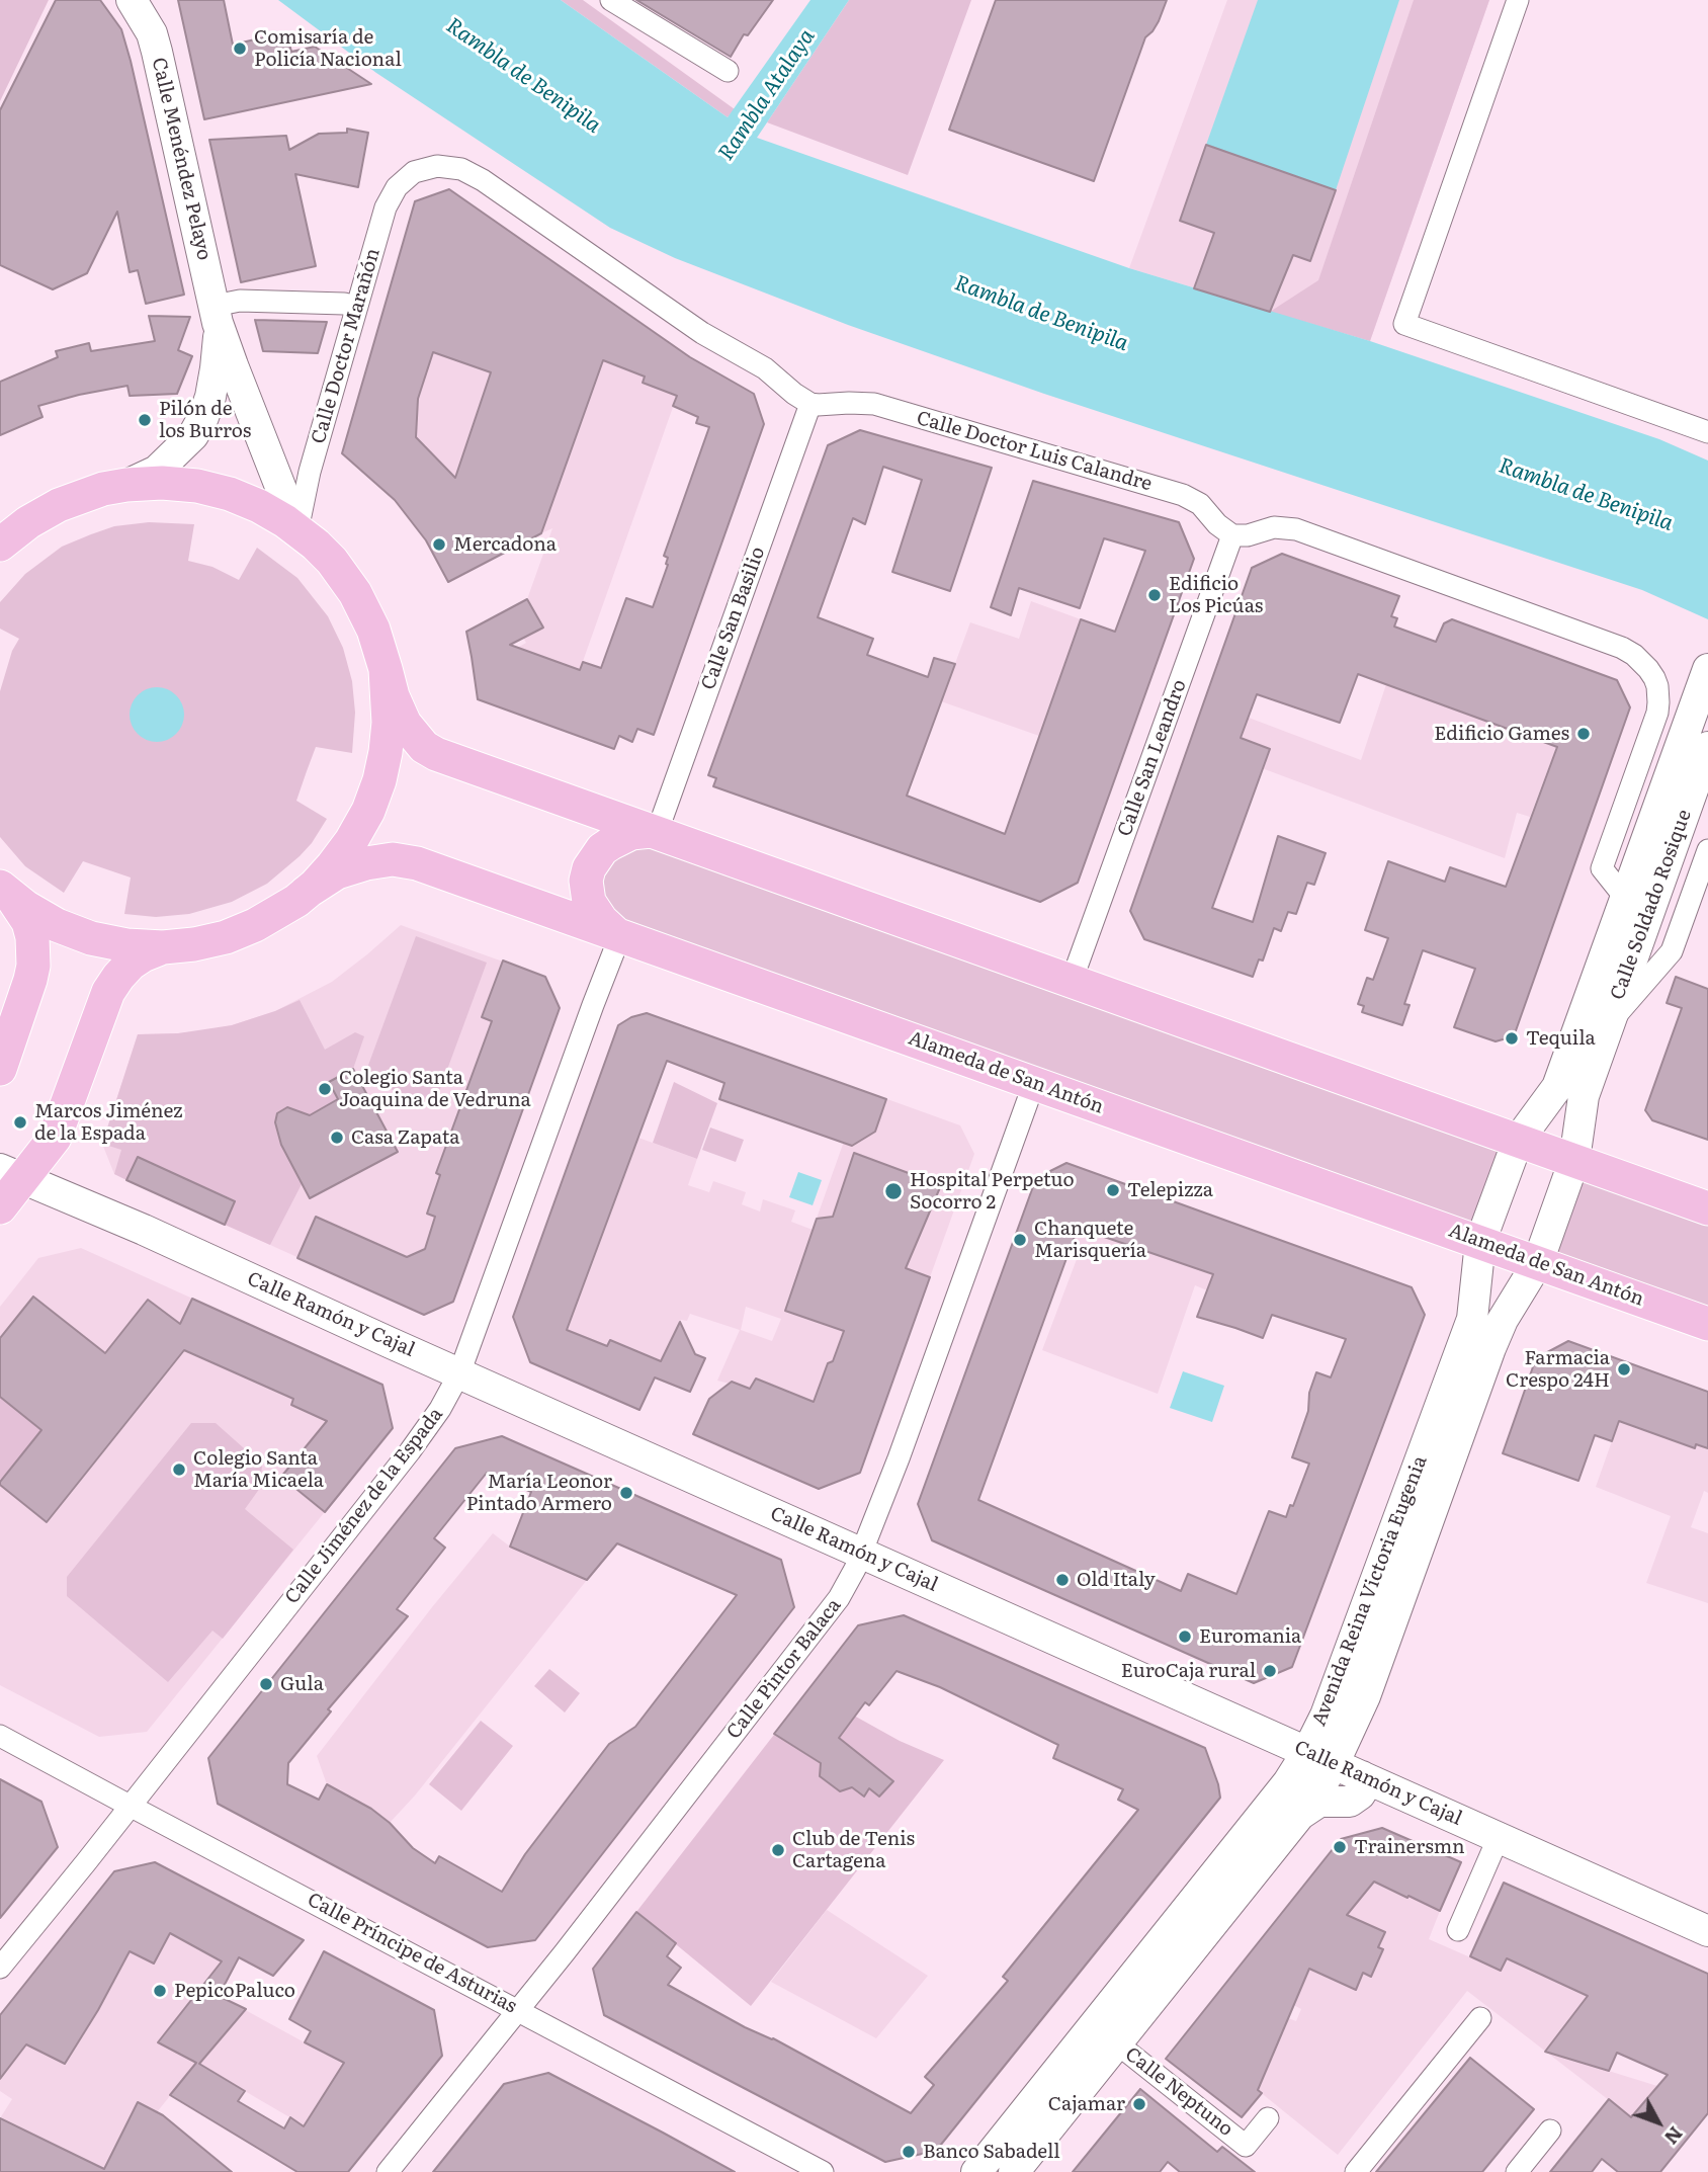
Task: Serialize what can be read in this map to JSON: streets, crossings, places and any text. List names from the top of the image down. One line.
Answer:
{"streets":{"main road":["Calle Menéndez Pelayo","Calle Soldado Rosique","Alameda de San Antón","Calle Ramón y Cajal","Avenida Reina Victoria Eugenia"],"street":["Calle Doctor Marañón","Calle Doctor Luis Calandre","Calle San Basilio","Calle San Leandro","Calle Jiménez de la Espada","Calle Pintor Balaca","Calle Príncipe de Asturias","Calle Neptuno"]},"crossings":[["Calle Doctor Marañón","Calle Doctor Luis Calandre"],["Calle Doctor Marañón","Calle San Basilio"],["Calle Doctor Luis Calandre","Calle San Basilio"],["Calle Doctor Luis Calandre","Calle San Leandro"],["Calle Doctor Luis Calandre","Calle Soldado Rosique"],["Calle San Leandro","Calle Soldado Rosique"],["Calle Soldado Rosique","Alameda de San Antón"],["Calle Soldado Rosique","Avenida Reina Victoria Eugenia"],["Alameda de San Antón","Calle Jiménez de la Espada"],["Alameda de San Antón","Avenida Reina Victoria Eugenia"],["Alameda de San Antón","Calle Pintor Balaca"],["Calle Ramón y Cajal","Calle Jiménez de la Espada"],["Calle Ramón y Cajal","Avenida Reina Victoria Eugenia"],["Calle Ramón y Cajal","Calle Pintor Balaca"],["Calle Jiménez de la Espada","Calle Príncipe de Asturias"],["Avenida Reina Victoria Eugenia","Calle Neptuno"],["Calle Pintor Balaca","Calle Príncipe de Asturias"]],"water":["Rambla de Benipila","Rambla Atalaya"],"places":["Comisaría de Policía Nacional","Pilón de los Burros","Mercadona","Edificio Los Picúas","Edificio Games","Tequila","Colegio Santa Joaquina de Vedruna","Marcos Jiménez de la Espada","Casa Zapata","Telepizza","Hospital Perpetuo Socorro 2","Chanquete Marisquería","Farmacia Crespo 24H","Colegio Santa María Micaela","María Leonor Pintado Armero","Old Italy","Euromania","EuroCaja rural","Gula","Trainersmn","Club de Tenis Cartagena","PepicoPaluco","Cajamar","Banco Sabadell"],"north":"bottom right"}
